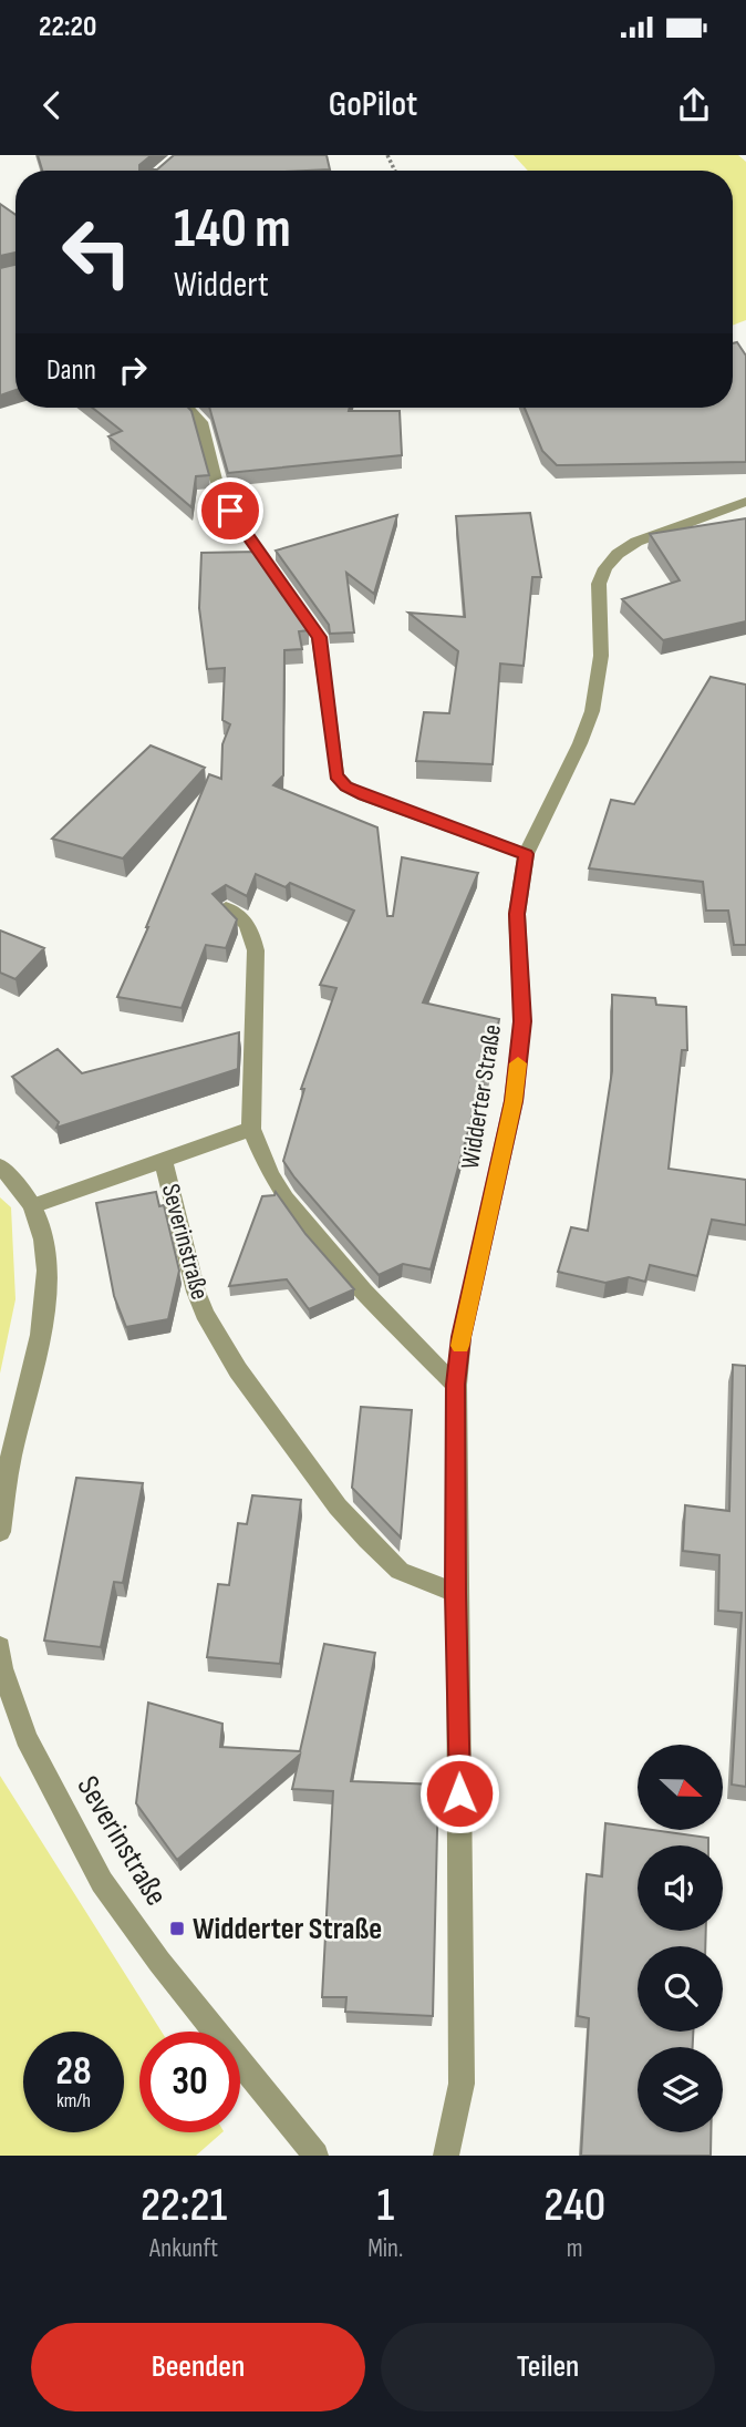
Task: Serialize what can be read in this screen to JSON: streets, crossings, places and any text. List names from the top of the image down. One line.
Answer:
{"streets":{"street":["Widderter Straße","Severinstraße"]},"crossings":[["Widderter Straße","Severinstraße"]],"places":{"transit":["Widderter Straße"]},"north":"right","page":{"status":"22:20","header":"GoPilot","turn":["140 m","Widdert"],"then":"Dann","speed":"28 km/h","limit":"30","eta":["22:21","Ankunft","1","Min.","240","m"],"buttons":["Beenden","Teilen"]}}
